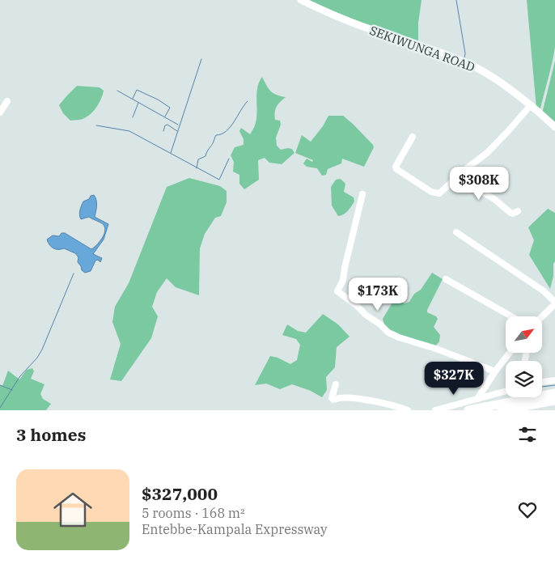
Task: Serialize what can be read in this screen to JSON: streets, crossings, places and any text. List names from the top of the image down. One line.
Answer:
{"streets":{"main road":["SEKIWUNGA ROAD"]},"north":"top right","page":{"price":["$308K","$173K","$327K"],"heading":"3 homes","list":[{"name":"$327,000","note":"5 rooms · 168 m² · Entebbe-Kampala Expressway"}]}}
